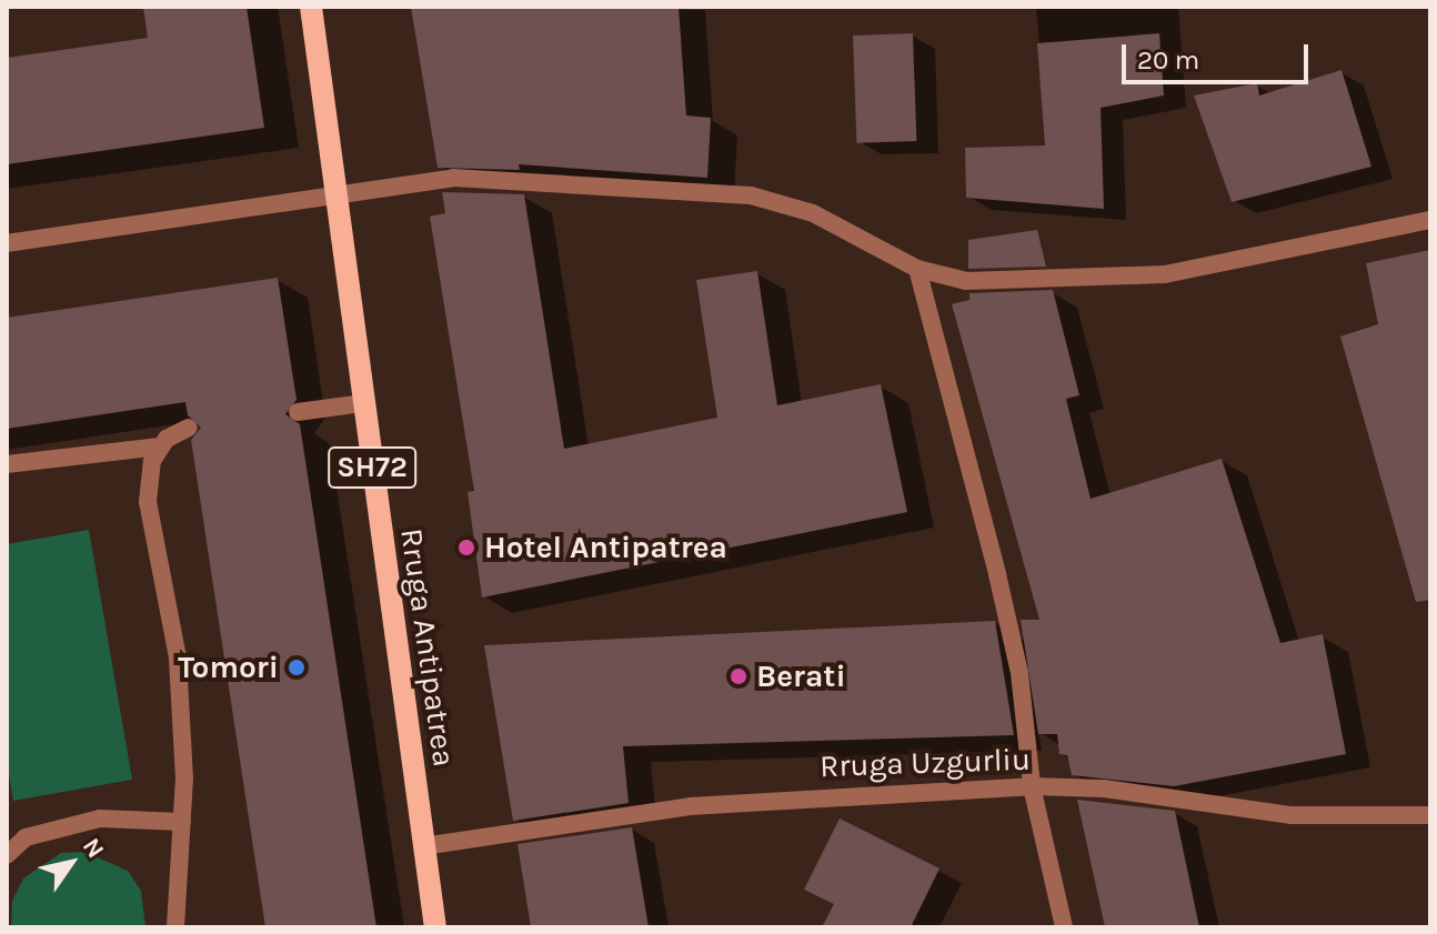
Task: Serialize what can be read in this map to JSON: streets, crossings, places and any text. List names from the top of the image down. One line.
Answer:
{"streets":{"main road":["SH72","Rruga Antipatrea"],"street":["Rruga Uzgurliu"]},"crossings":[["Rruga Antipatrea","Rruga Uzgurliu"]],"places":["Hotel Antipatrea","Tomori","Berati"],"scale_bar":"20 m","north":"top right"}
